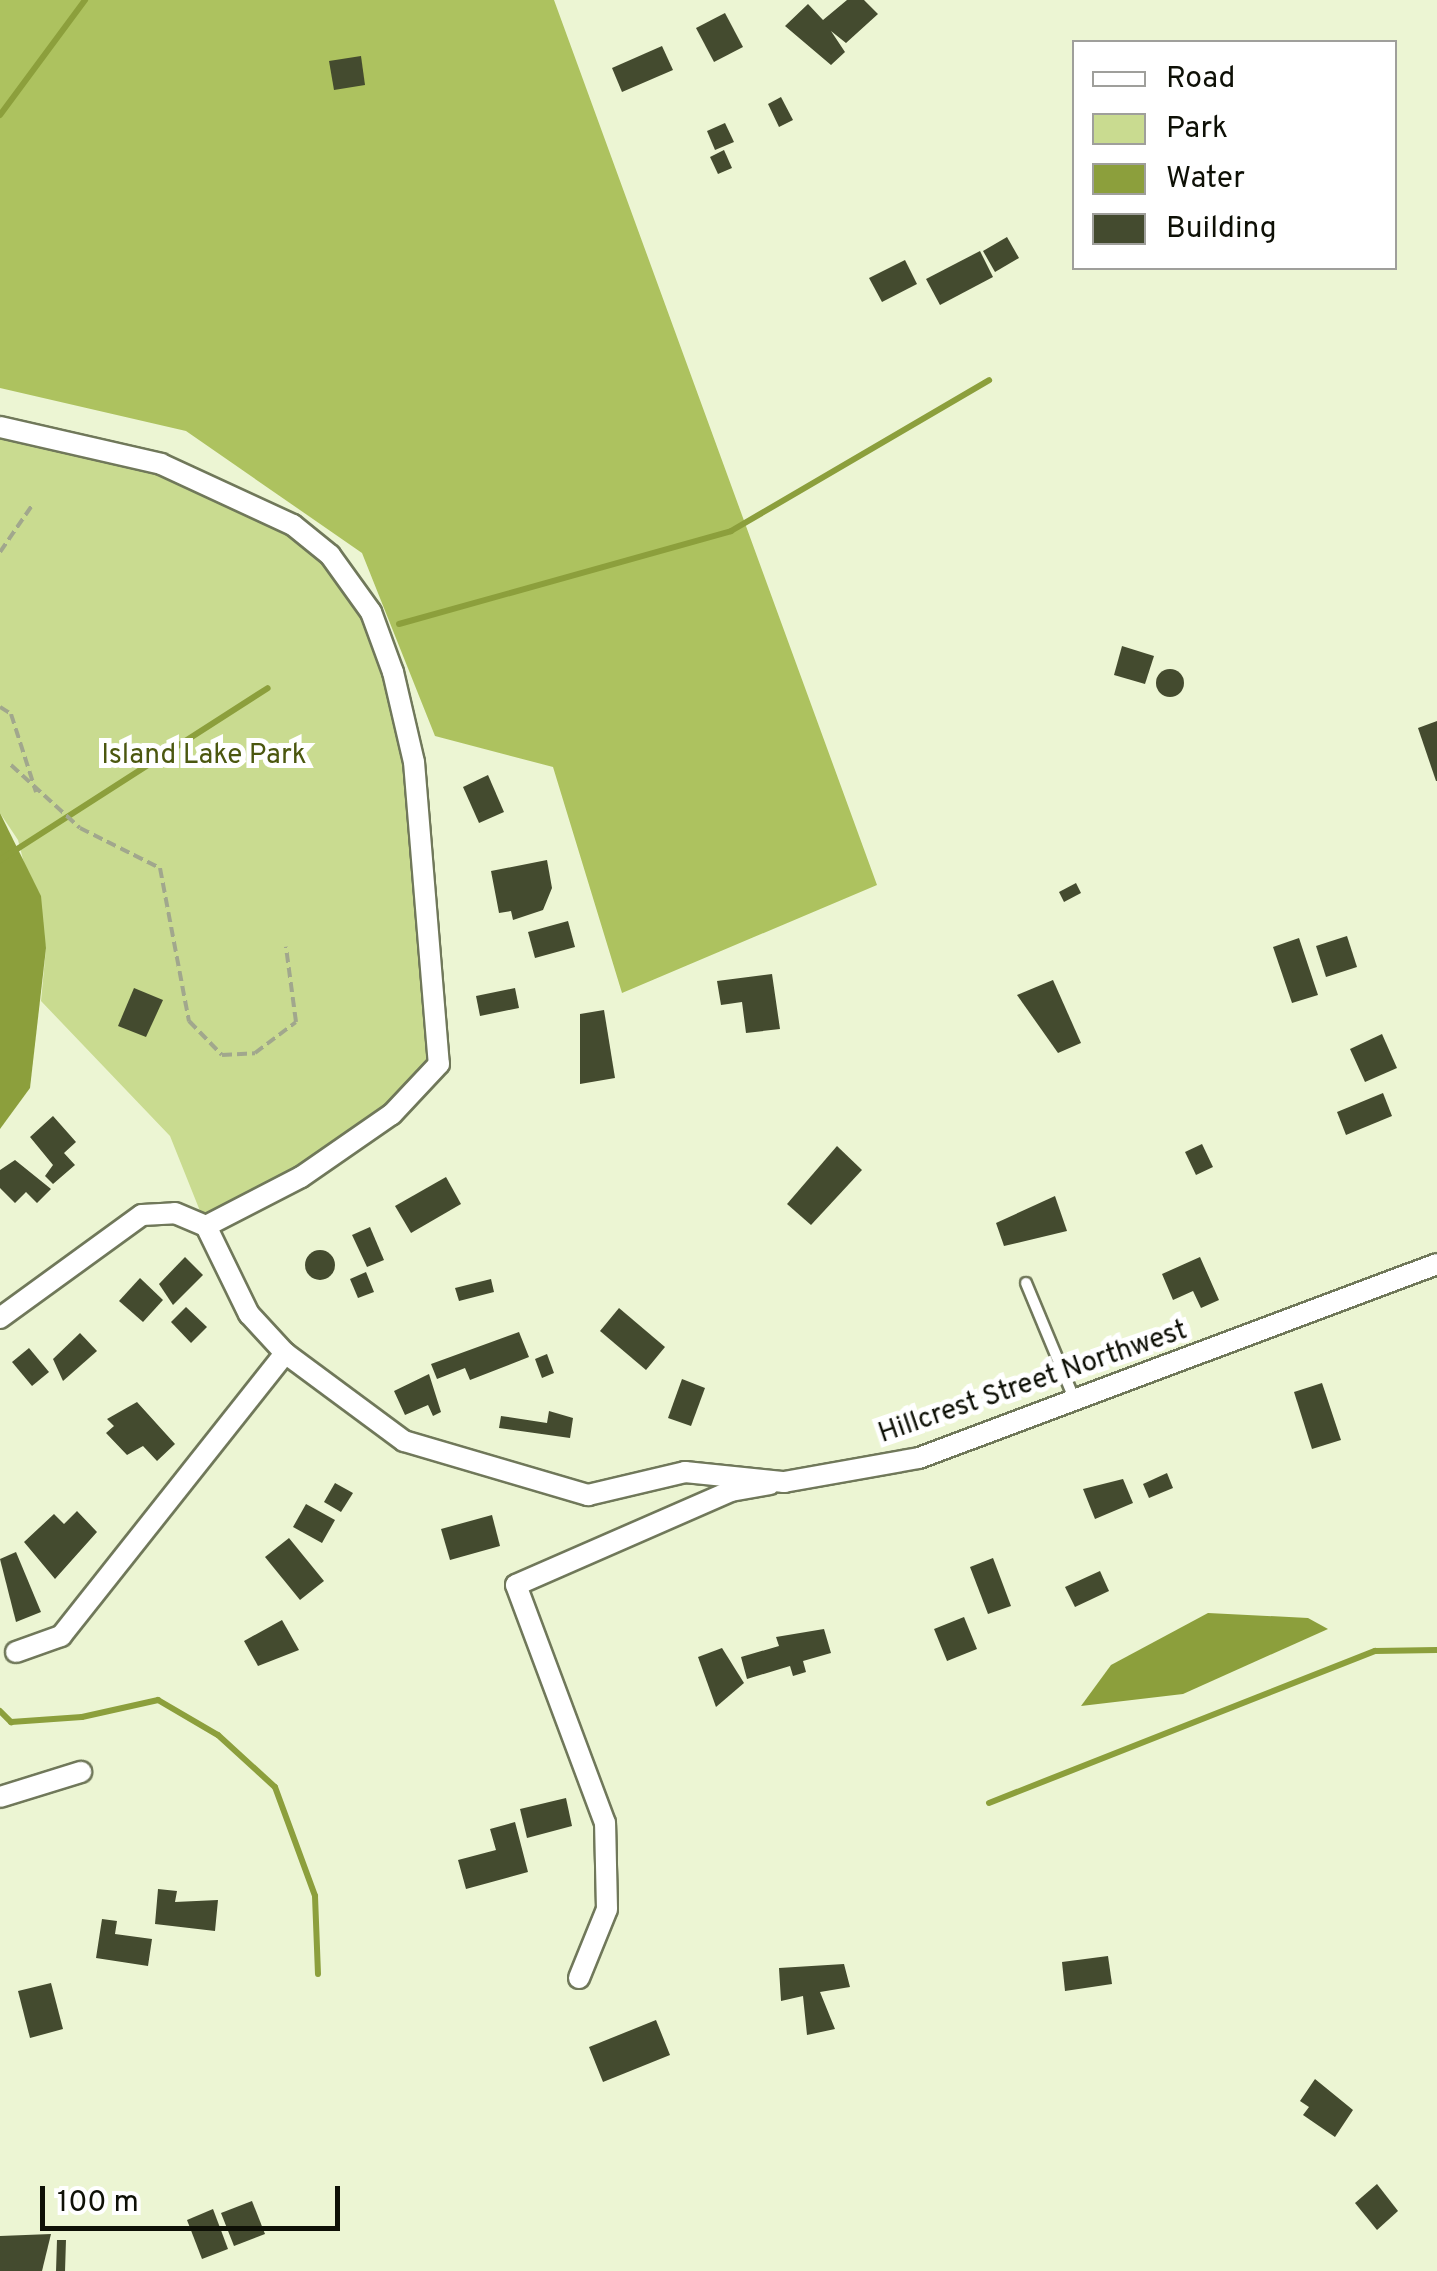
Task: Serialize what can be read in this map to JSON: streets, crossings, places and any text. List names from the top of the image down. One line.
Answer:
{"streets":{"street":["Hillcrest Street Northwest"]},"parks":["Island Lake Park"],"legend":["Road","Park","Water","Building"],"scale_bar":"100 m"}
